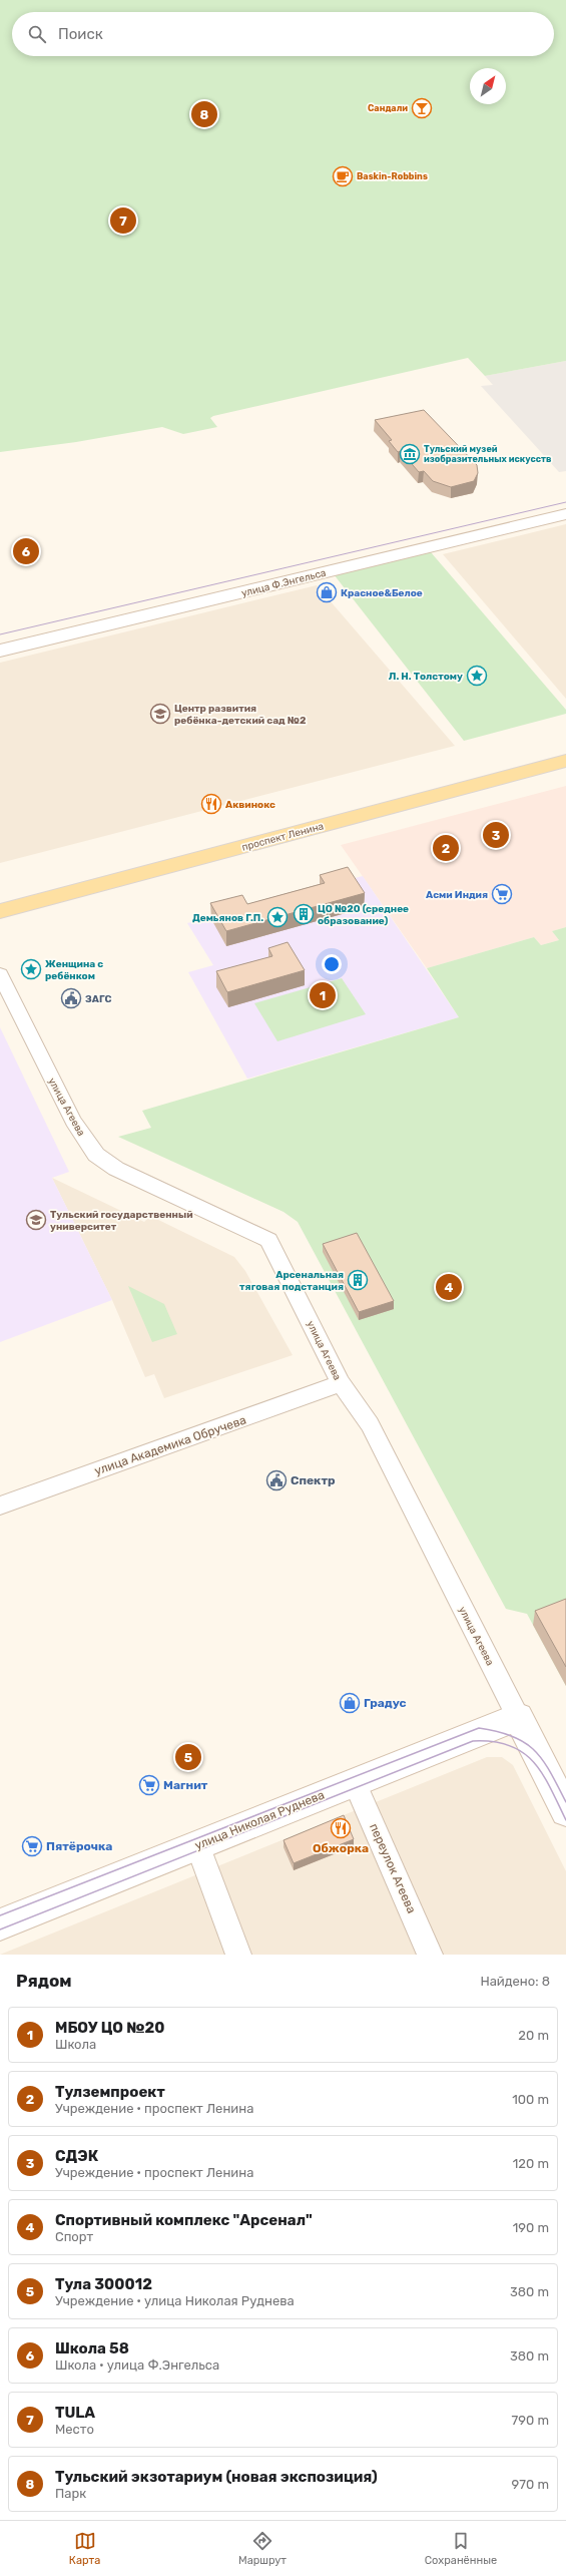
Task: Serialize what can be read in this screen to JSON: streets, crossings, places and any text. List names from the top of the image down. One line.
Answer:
{"streets":{"main road":["проспект Ленина"],"street":["улица Ф.Энгельса","улица Агеева","улица Академика Обручева","улица Николая Руднева","переулок Агеева"]},"crossings":[["улица Агеева","улица Академика Обручева"],["улица Агеева","улица Николая Руднева"],["улица Николая Руднева","переулок Агеева"]],"places":{"bar":["Сандали"],"cafe":["Baskin-Robbins"],"museum":["Тульский музей изобразительных искусств"],"shop":["Красное&Белое","Градус"],"place":["Л. Н. Толстому","Демьянов Г.П.","Женщина с ребëнком"],"school or university":["Центр развития ребёнка-детский сад №2","Тульский государственный университет"],"restaurant":["Аквинокс","Обжорка"],"supermarket":["Асми Индия","Магнит","Пятёрочка"],"building":["ЦО №20 (среднее образование)","Арсенальная тяговая подстанция"],"public building":["ЗАГС","Спектр"]},"north":"top right","page":{"search":"Поиск","pins":["8","7","6","3","2","1","4","5"],"heading":["Рядом","Найдено: 8"],"list":[{"mark":"1","name":"МБОУ ЦО №20","note":"Школа","value":"20 m"},{"mark":"2","name":"Тулземпроект","note":"Учреждение · проспект Ленина","value":"100 m"},{"mark":"3","name":"СДЭК","note":"Учреждение · проспект Ленина","value":"120 m"},{"mark":"4","name":"Спортивный комплекс \"Арсенал\"","note":"Спорт","value":"190 m"},{"mark":"5","name":"Тула 300012","note":"Учреждение · улица Николая Руднева","value":"380 m"},{"mark":"6","name":"Школа 58","note":"Школа · улица Ф.Энгельса","value":"380 m"},{"mark":"7","name":"TULA","note":"Место","value":"790 m"},{"mark":"8","name":"Тульский экзотариум (новая экспозиция)","note":"Парк","value":"970 m"}],"nav":["Карта","Маршрут","Сохранённые"]}}
